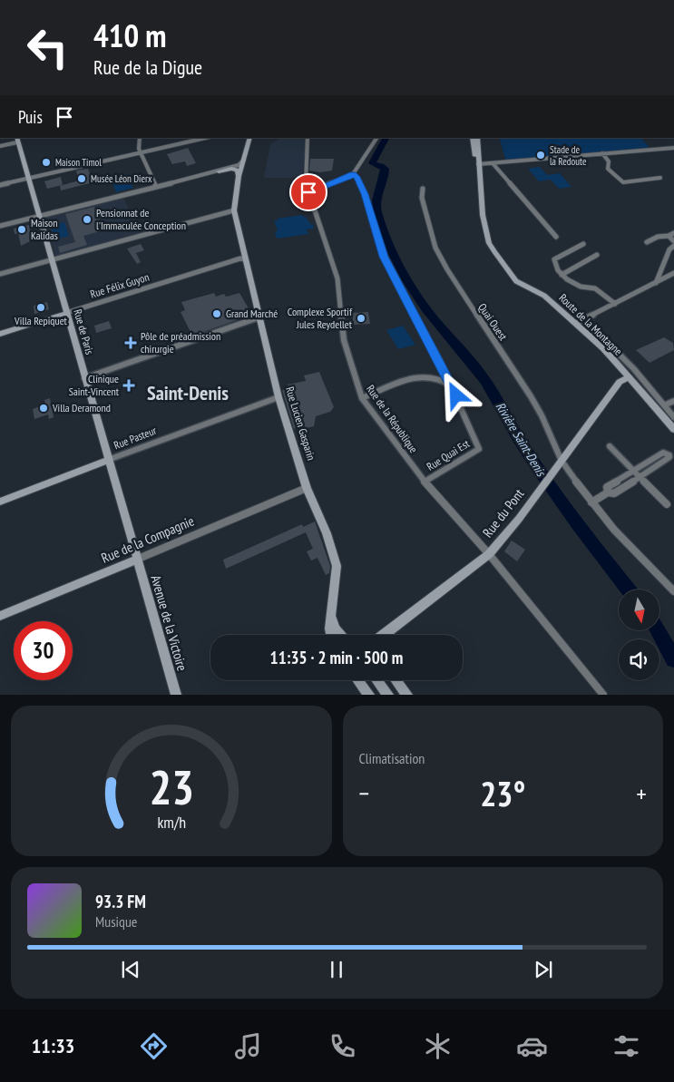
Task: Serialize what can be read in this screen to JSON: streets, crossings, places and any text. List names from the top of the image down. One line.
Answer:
{"streets":{"street":["Rue Félix Guyon","Quai Ouest","Route de la Montagne","Rue de Paris","Rue de la République","Rue Lucien Gasparin","Rue Pasteur","Rue Quai Est","Rue du Pont","Rue de la Compagnie","Avenue de la Victoire"]},"crossings":[["Rue Félix Guyon","Rue de Paris"],["Rue Félix Guyon","Rue Lucien Gasparin"],["Quai Ouest","Rue du Pont"],["Route de la Montagne","Rue du Pont"],["Rue de Paris","Rue Pasteur"],["Rue de Paris","Rue de la Compagnie"],["Rue de Paris","Avenue de la Victoire"],["Rue de la République","Rue Quai Est"],["Rue de la République","Rue du Pont"],["Rue Lucien Gasparin","Rue Pasteur"],["Rue Lucien Gasparin","Rue de la Compagnie"],["Rue de la Compagnie","Avenue de la Victoire"]],"districts":["Saint-Denis"],"water":["Rivière Saint-Denis"],"places":{"other":["Stade de la Redoute","Maison Timol","Musée Léon Dierx","Pensionnat de l'Immaculée Conception","Maison Kalidas","Villa Repiquet","Grand Marché","Complexe Sportif Jules Reydellet","Villa Deramond"],"health":["Pôle de préadmission chirurgie","Clinique Saint-Vincent"]},"north":"bottom","page":{"turn":["410 m","Rue de la Digue"],"then":"Puis","limit":"30","trip":"11:35 · 2 min · 500 m","tile":"Climatisation","heat":["−","23°","+"],"song":["93.3 FM","Musique"],"tabs":"11:33","gauge":["23","km/h"]}}
